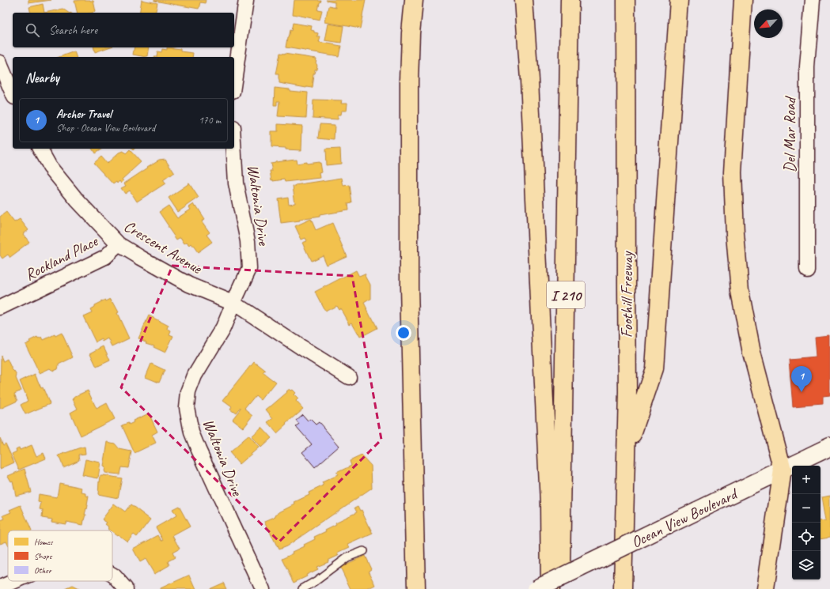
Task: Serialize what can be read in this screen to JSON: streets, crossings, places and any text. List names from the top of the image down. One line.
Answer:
{"streets":{"highway":["I 210","Foothill Freeway"],"main road":["Ocean View Boulevard"],"street":["Del Mar Road","Waltonia Drive","Crescent Avenue","Rockland Place"]},"crossings":[["Waltonia Drive","Crescent Avenue"],["Crescent Avenue","Rockland Place"]],"legend":["Homes","Shops","Other"],"north":"bottom left","page":{"search":"Search here","heading":"Nearby","list":[{"mark":"1","name":"Archer Travel","note":"Shop · Ocean View Boulevard","value":"170 m"}],"pins":"1","map_buttons":["+","−"]}}
